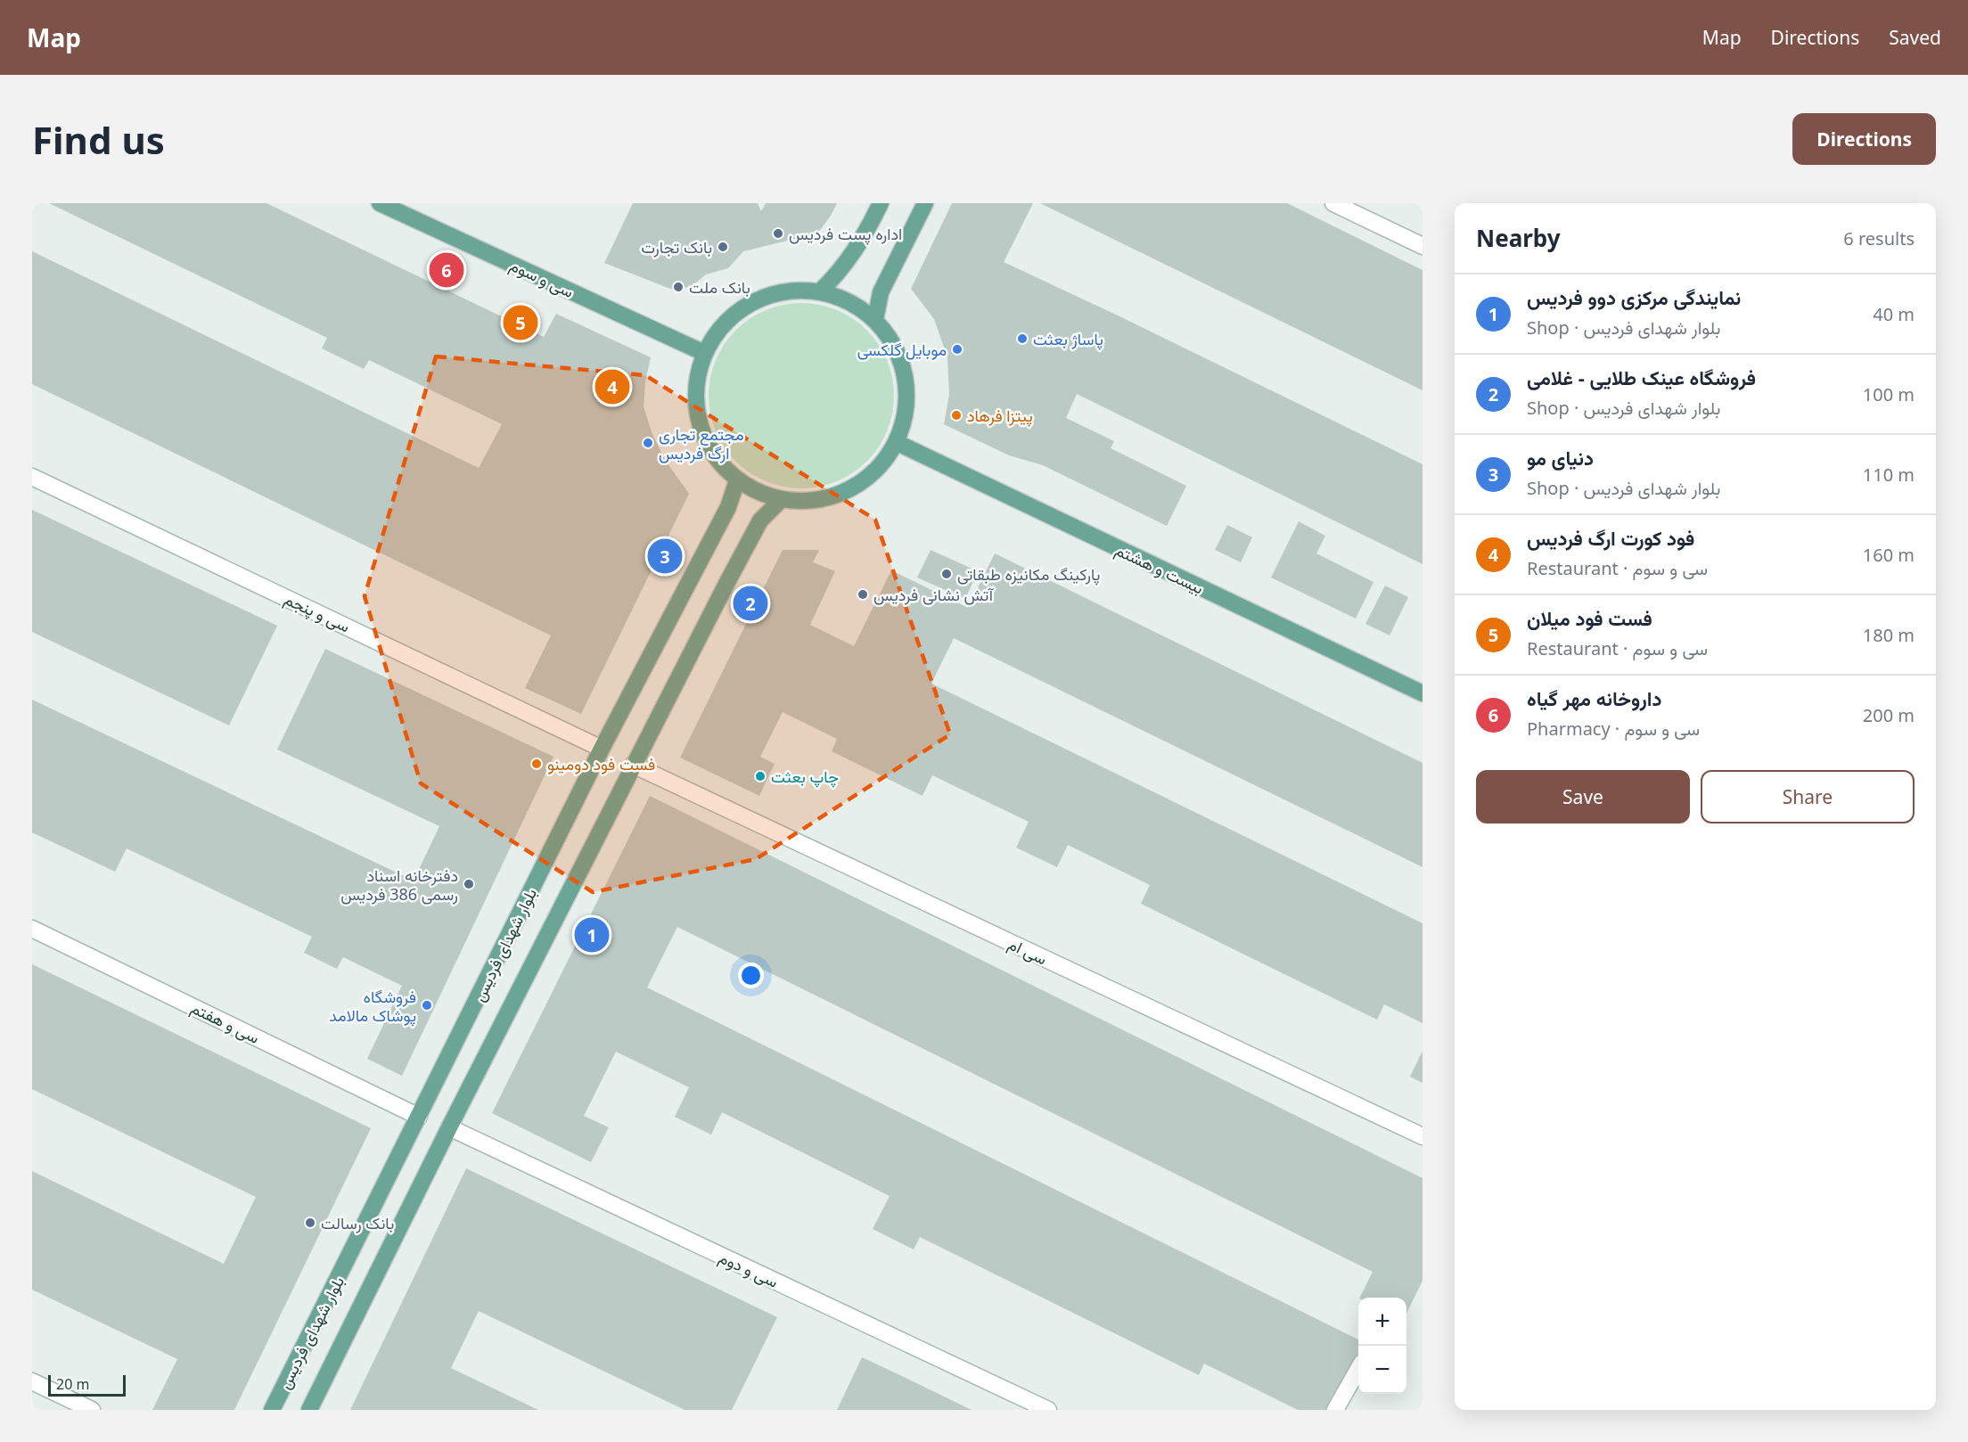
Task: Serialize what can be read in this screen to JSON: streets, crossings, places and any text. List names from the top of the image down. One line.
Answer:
{"streets":{"main road":["سی و سوم","بیست و هشتم","بلوار شهدای فردیس"],"street":["سی و پنجم","سی ام","سی و هفتم","سی و دوم"]},"crossings":[["سی و پنجم","بلوار شهدای فردیس"],["بلوار شهدای فردیس","سی ام"],["بلوار شهدای فردیس","سی و هفتم"],["بلوار شهدای فردیس","سی و دوم"]],"places":["اداره پست فردیس","بانک تجارت","بانک ملت","پاساژ بعثت","موبایل گلکسی","پیتزا فرهاد","مجتمع تجاری ارگ فردیس","پارکینگ مکانیزه طبقاتی","آتش نشانی فردیس","فست فود دومینو","چاپ بعثت","دفترخانه اسناد رسمی 386 فردیس","فروشگاه پوشاک مالامد","بانک رسالت"],"scale_bar":"20 m","page":{"header":"Map","nav":["Map","Directions","Saved"],"buttons":["Directions",["Save","Share"]],"title":"Find us","heading":["Nearby","6 results"],"pins":["6","5","4","3","2","1"],"list":[{"mark":"1","name":"نمایندگی مرکزی دوو فردیس","note":"Shop · بلوار شهدای فردیس","value":"40 m"},{"mark":"2","name":"فروشگاه عینک طلایی - غلامی","note":"Shop · بلوار شهدای فردیس","value":"100 m"},{"mark":"3","name":"دنیای مو","note":"Shop · بلوار شهدای فردیس","value":"110 m"},{"mark":"4","name":"فود کورت ارگ فردیس","note":"Restaurant · سی و سوم","value":"160 m"},{"mark":"5","name":"فست فود میلان","note":"Restaurant · سی و سوم","value":"180 m"},{"mark":"6","name":"داروخانه مهر گیاه","note":"Pharmacy · سی و سوم","value":"200 m"}],"map_buttons":["+","−"],"scale":"20 m"}}
